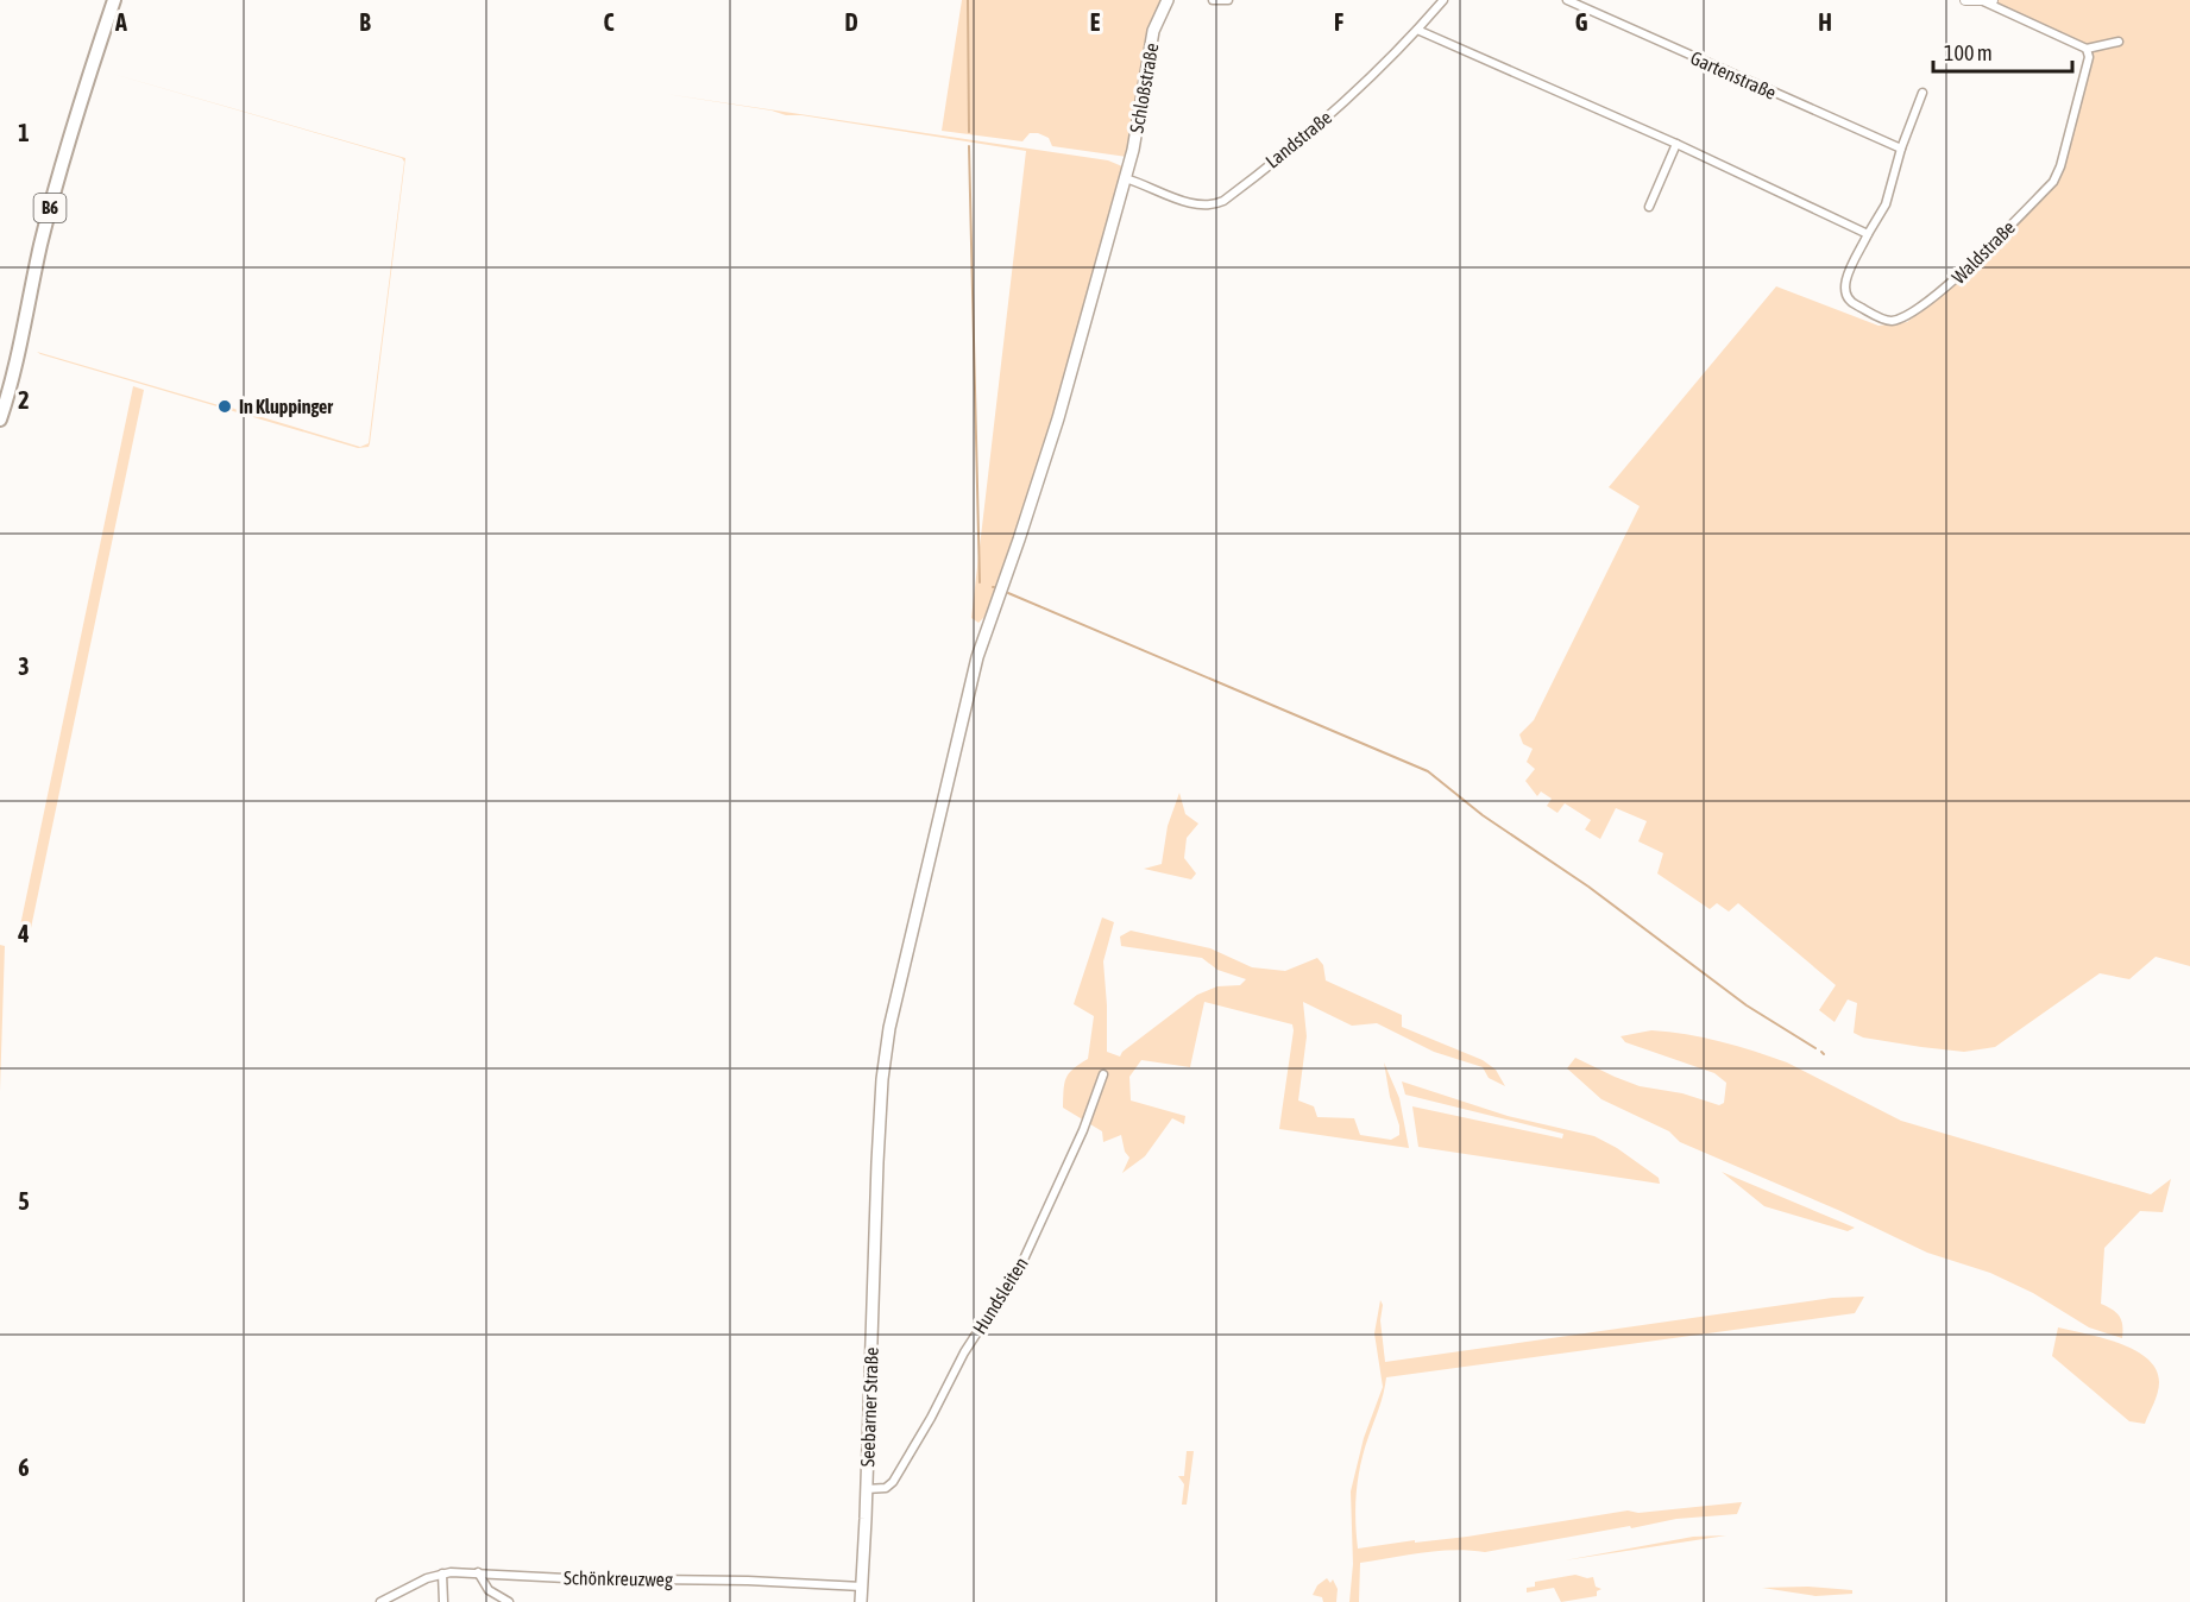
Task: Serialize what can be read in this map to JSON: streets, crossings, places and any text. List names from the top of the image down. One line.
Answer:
{"streets":{"main road":["Schloßstraße","B6","Seebarner Straße"],"street":["Gartenstraße","Landstraße","Waldstraße","Hundsleiten","Schönkreuzweg"]},"crossings":[["Gartenstraße","Waldstraße"],["Schloßstraße","Landstraße"],["Schloßstraße","Seebarner Straße"],["Hundsleiten","Seebarner Straße"],["Seebarner Straße","Schönkreuzweg"]],"places":["In Kluppinger"],"scale_bar":"100 m","grid":{"columns":["A","B","C","D","E","F","G","H"],"rows":["1","2","3","4","5","6"]}}
